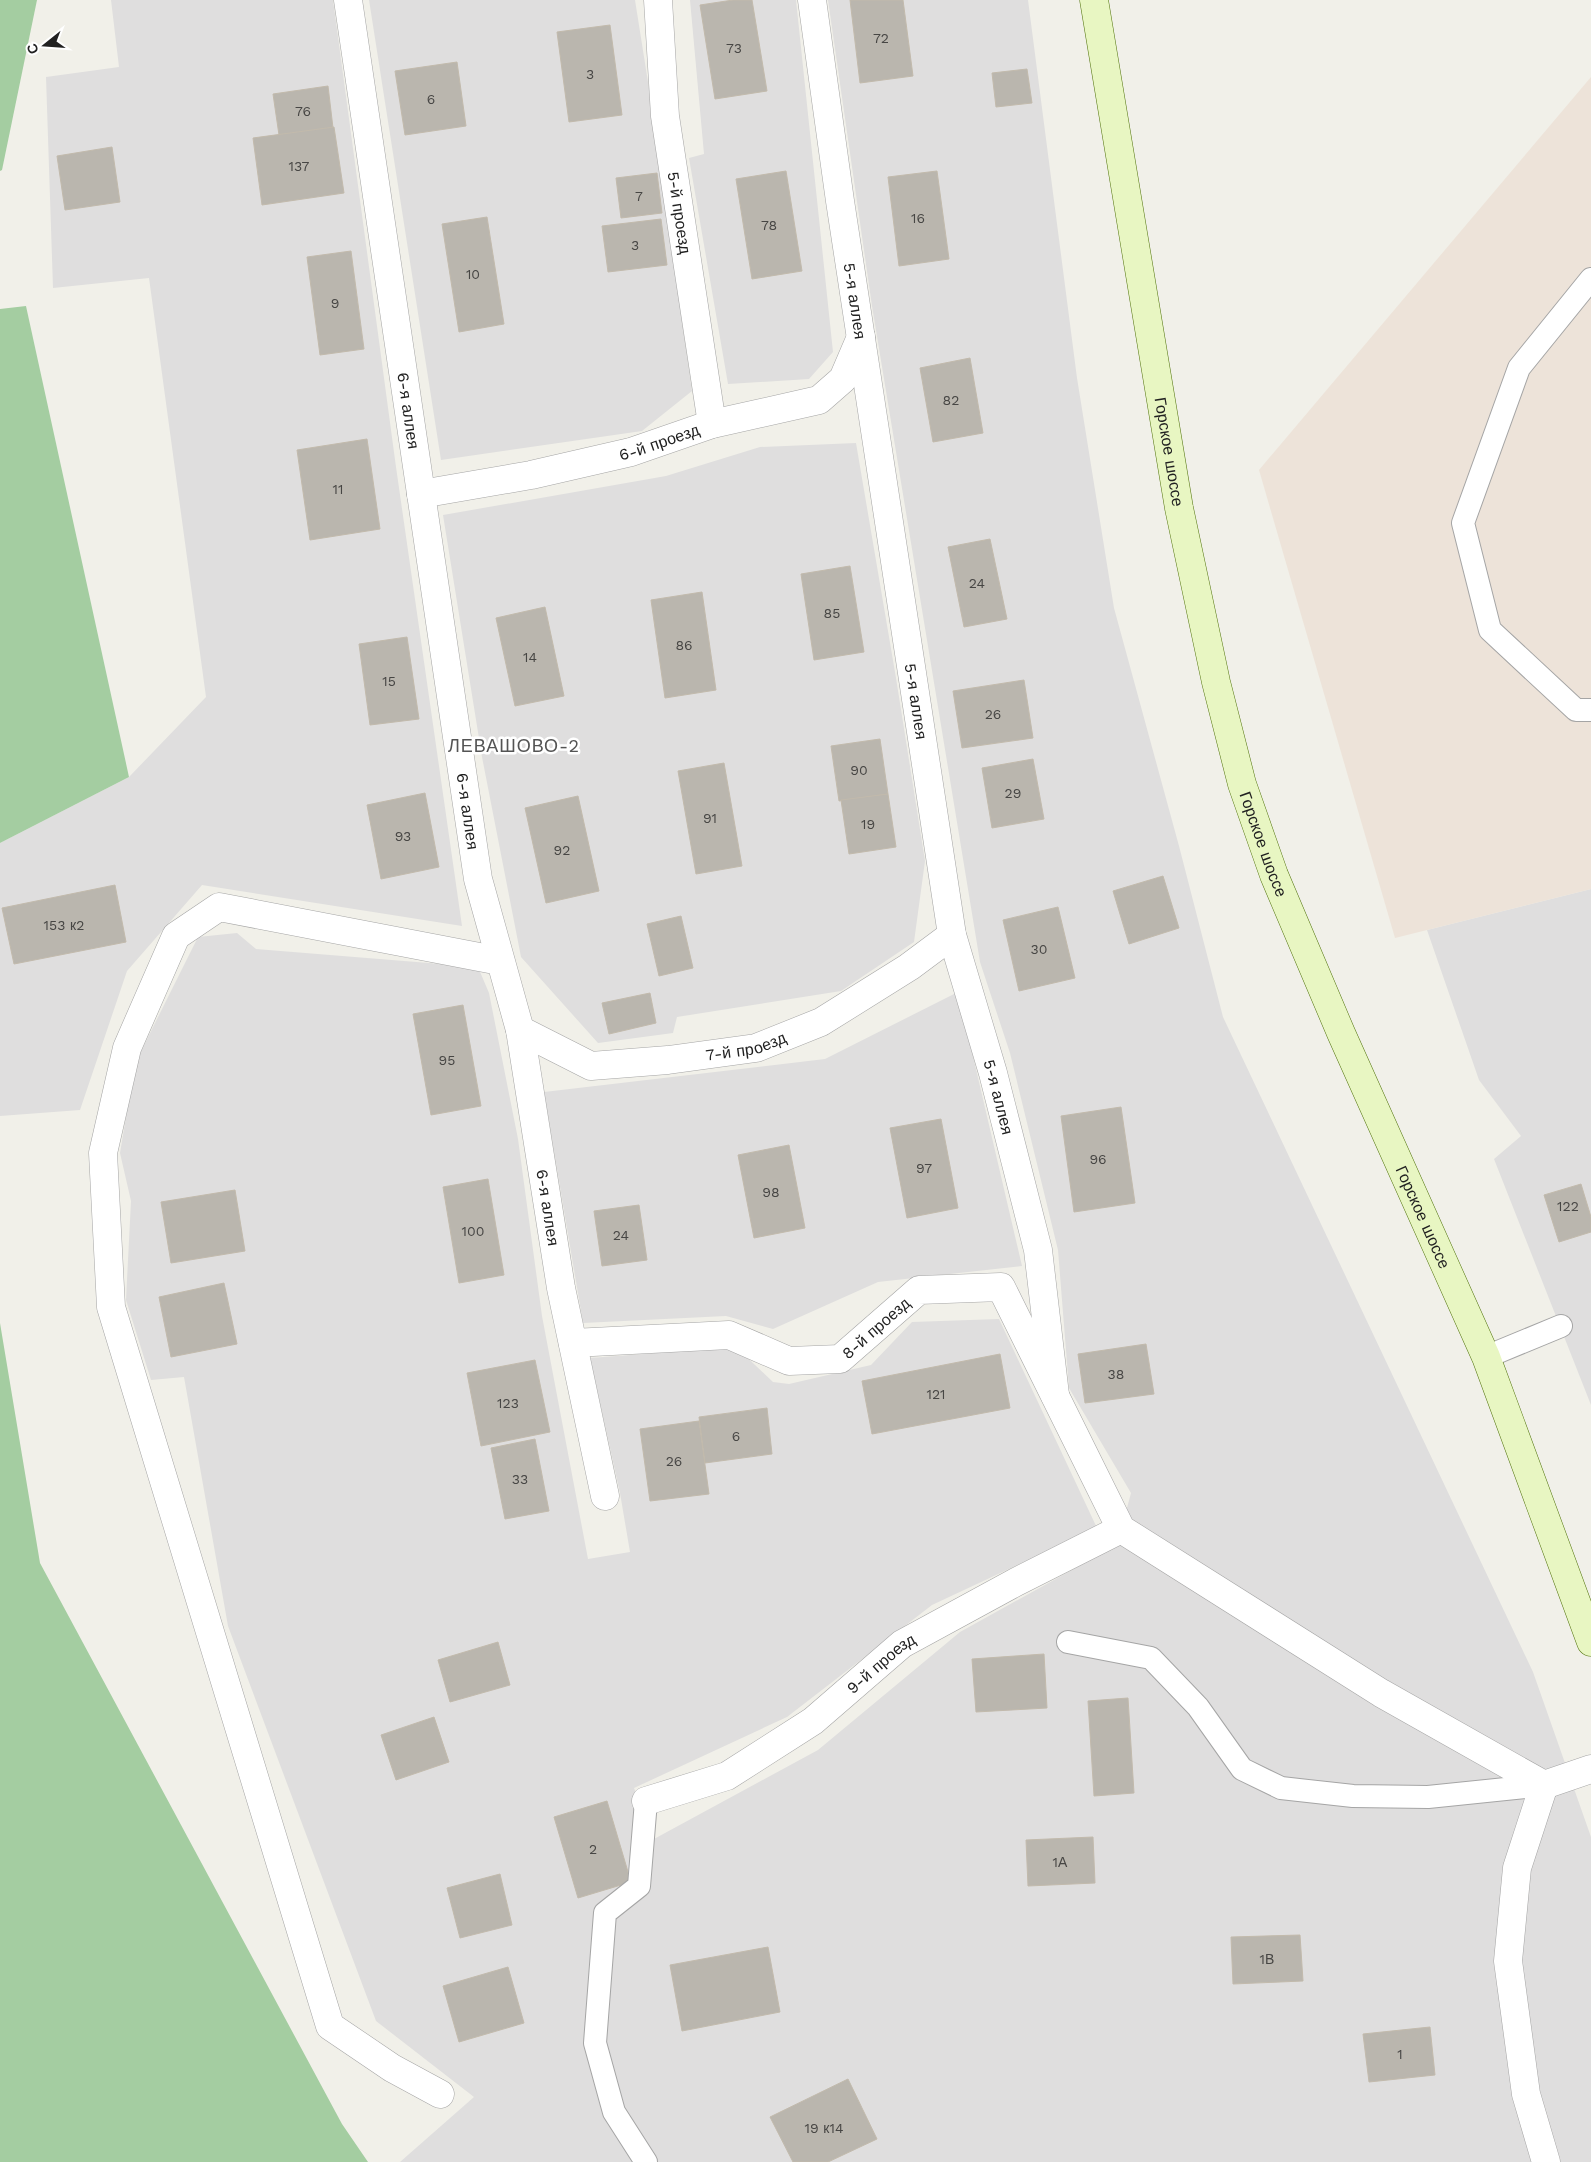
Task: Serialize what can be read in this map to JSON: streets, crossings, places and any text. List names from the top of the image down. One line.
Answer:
{"streets":{"main road":["Горское шоссе"],"street":["5-й проезд","5-я аллея","6-я аллея","6-й проезд","7-й проезд","8-й проезд","9-й проезд"]},"crossings":[["5-й проезд","6-й проезд"],["5-я аллея","6-й проезд"],["5-я аллея","7-й проезд"],["5-я аллея","8-й проезд"],["6-я аллея","6-й проезд"],["6-я аллея","7-й проезд"],["6-я аллея","8-й проезд"]],"districts":["ЛЕВАШОВО-2"],"house_numbers":["72","73","3","6","76","137","7","16","78","3","10","9","82","11","24","85","86","14","15","26","90","29","91","19","93","92","153 к2","30","95","96","97","98","122","100","24","38","121","123","6","26","33","2","1А","1В","1","19 к14"],"north":"left"}
